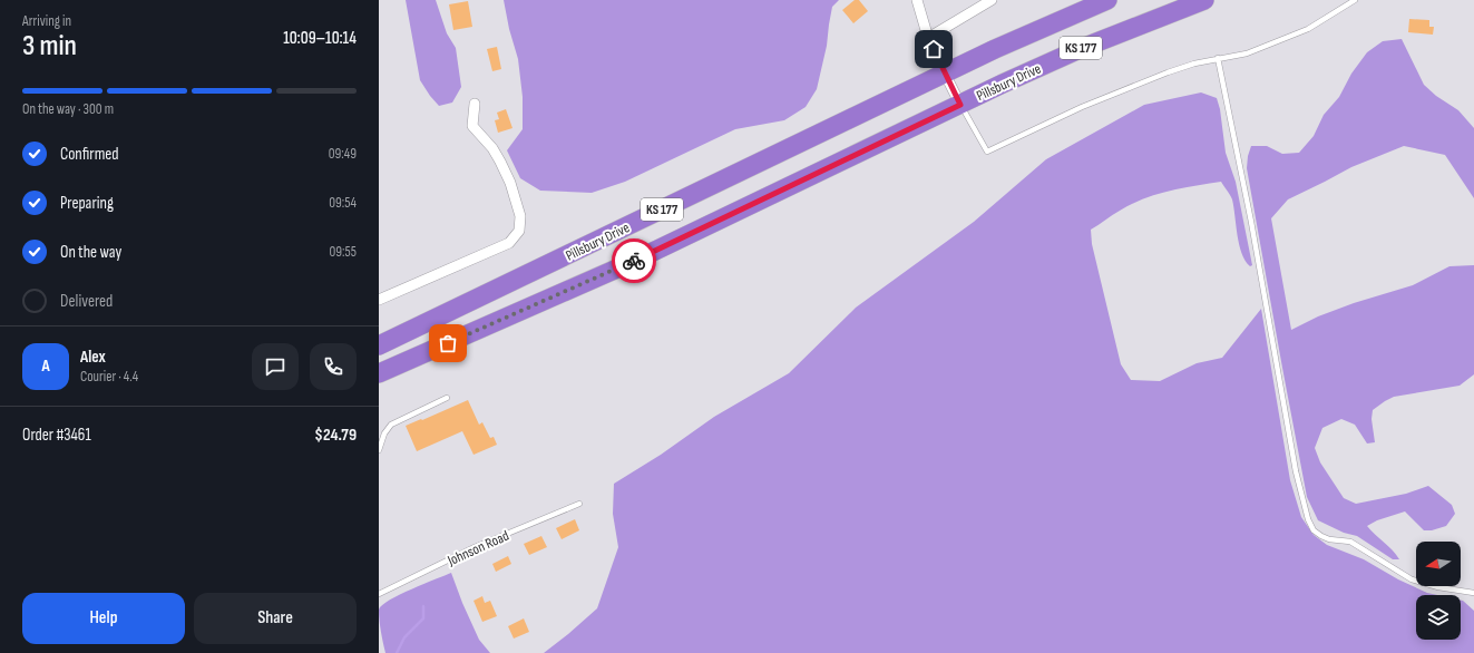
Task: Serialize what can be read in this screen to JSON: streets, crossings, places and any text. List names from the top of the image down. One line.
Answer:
{"streets":{"highway":["KS 177","Pillsbury Drive"],"lane":["Johnson Road"]},"north":"left","page":{"heading":["3 min","Arriving in","10:09–10:14"],"panel":["Alex","Courier · 4.4","Order #3461","$24.79"],"bar":"On the way · 300 m","list":[["Confirmed","09:49"],["Preparing","09:54"],["On the way","09:55"],"Delivered"],"round":"A","buttons":["Help","Share"]}}
